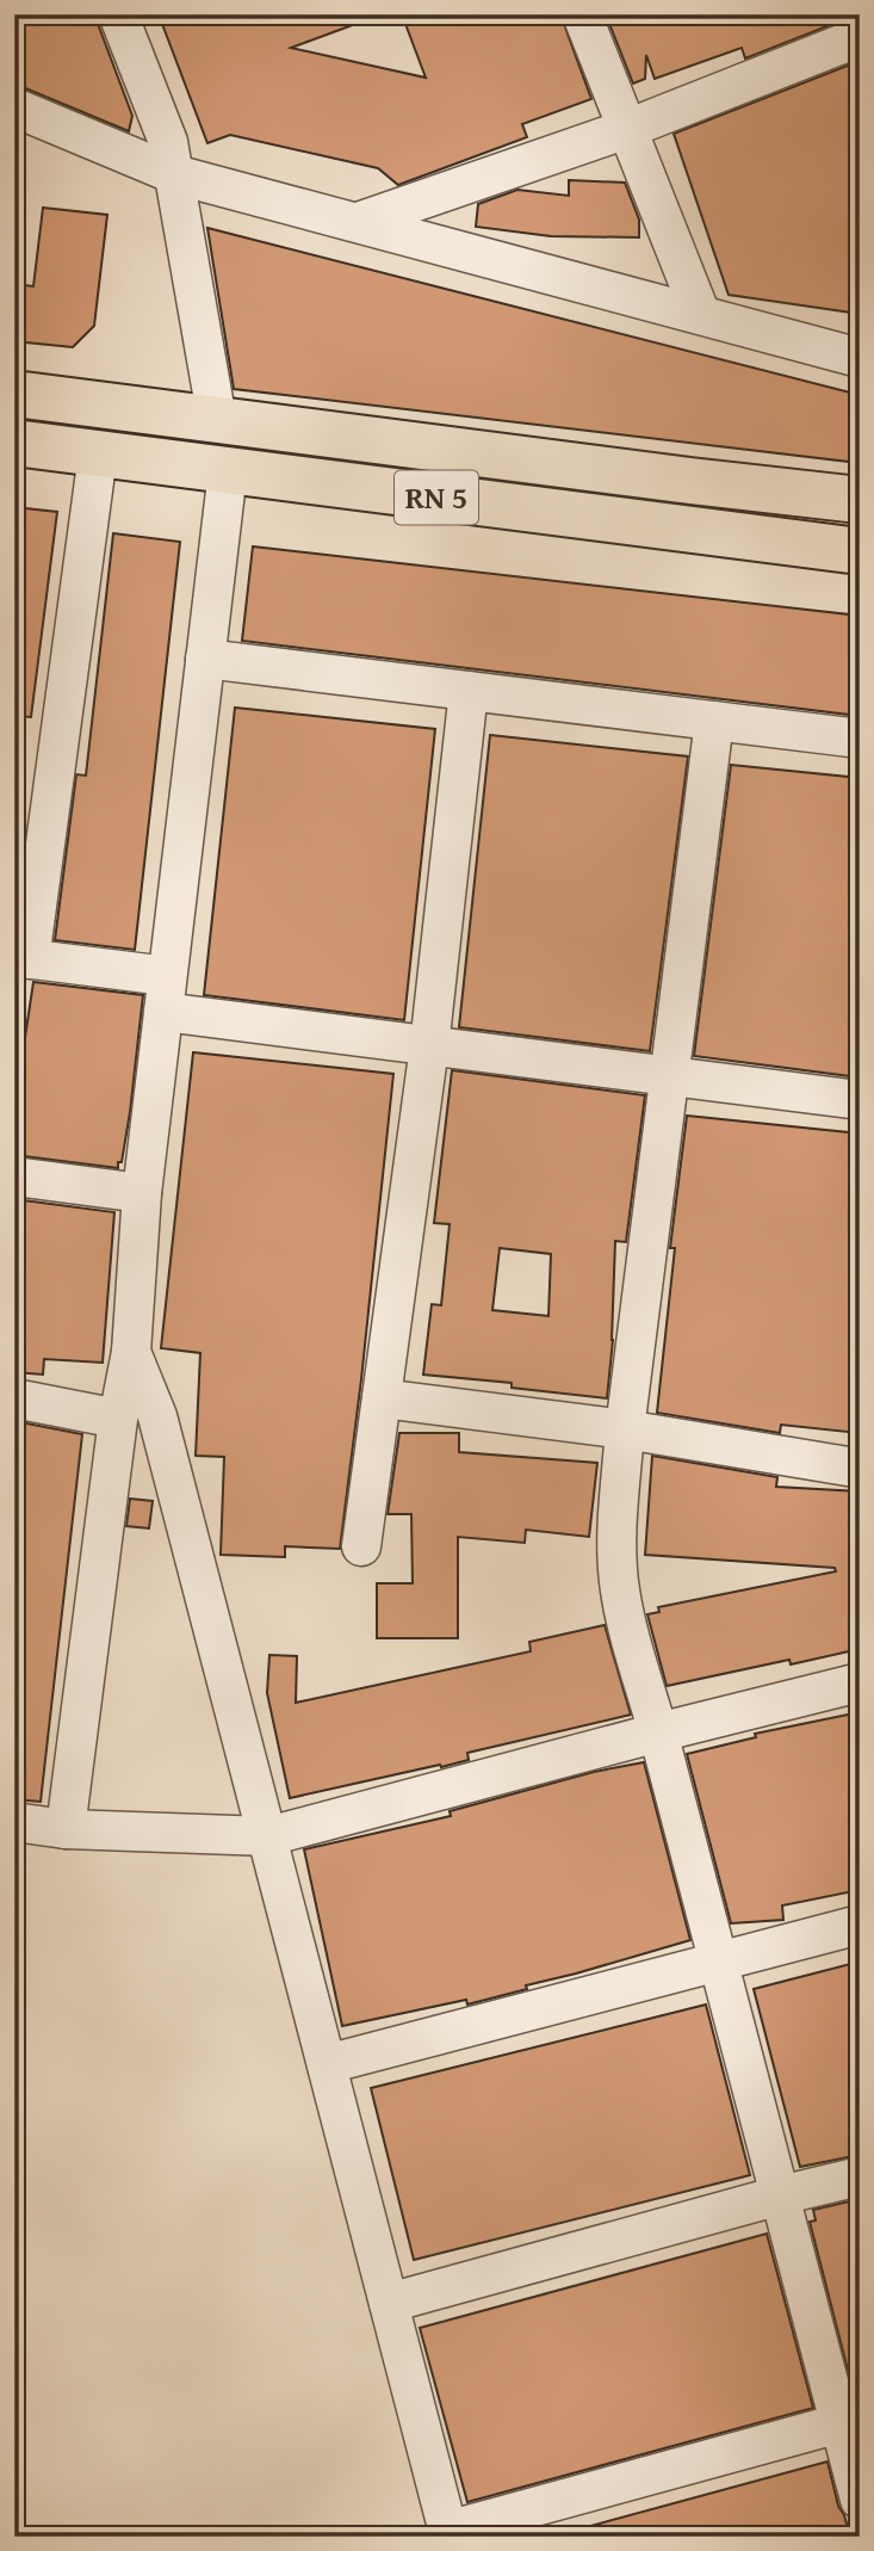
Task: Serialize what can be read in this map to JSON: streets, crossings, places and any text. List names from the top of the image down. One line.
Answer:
{"streets":{"main road":["RN 5"]}}
